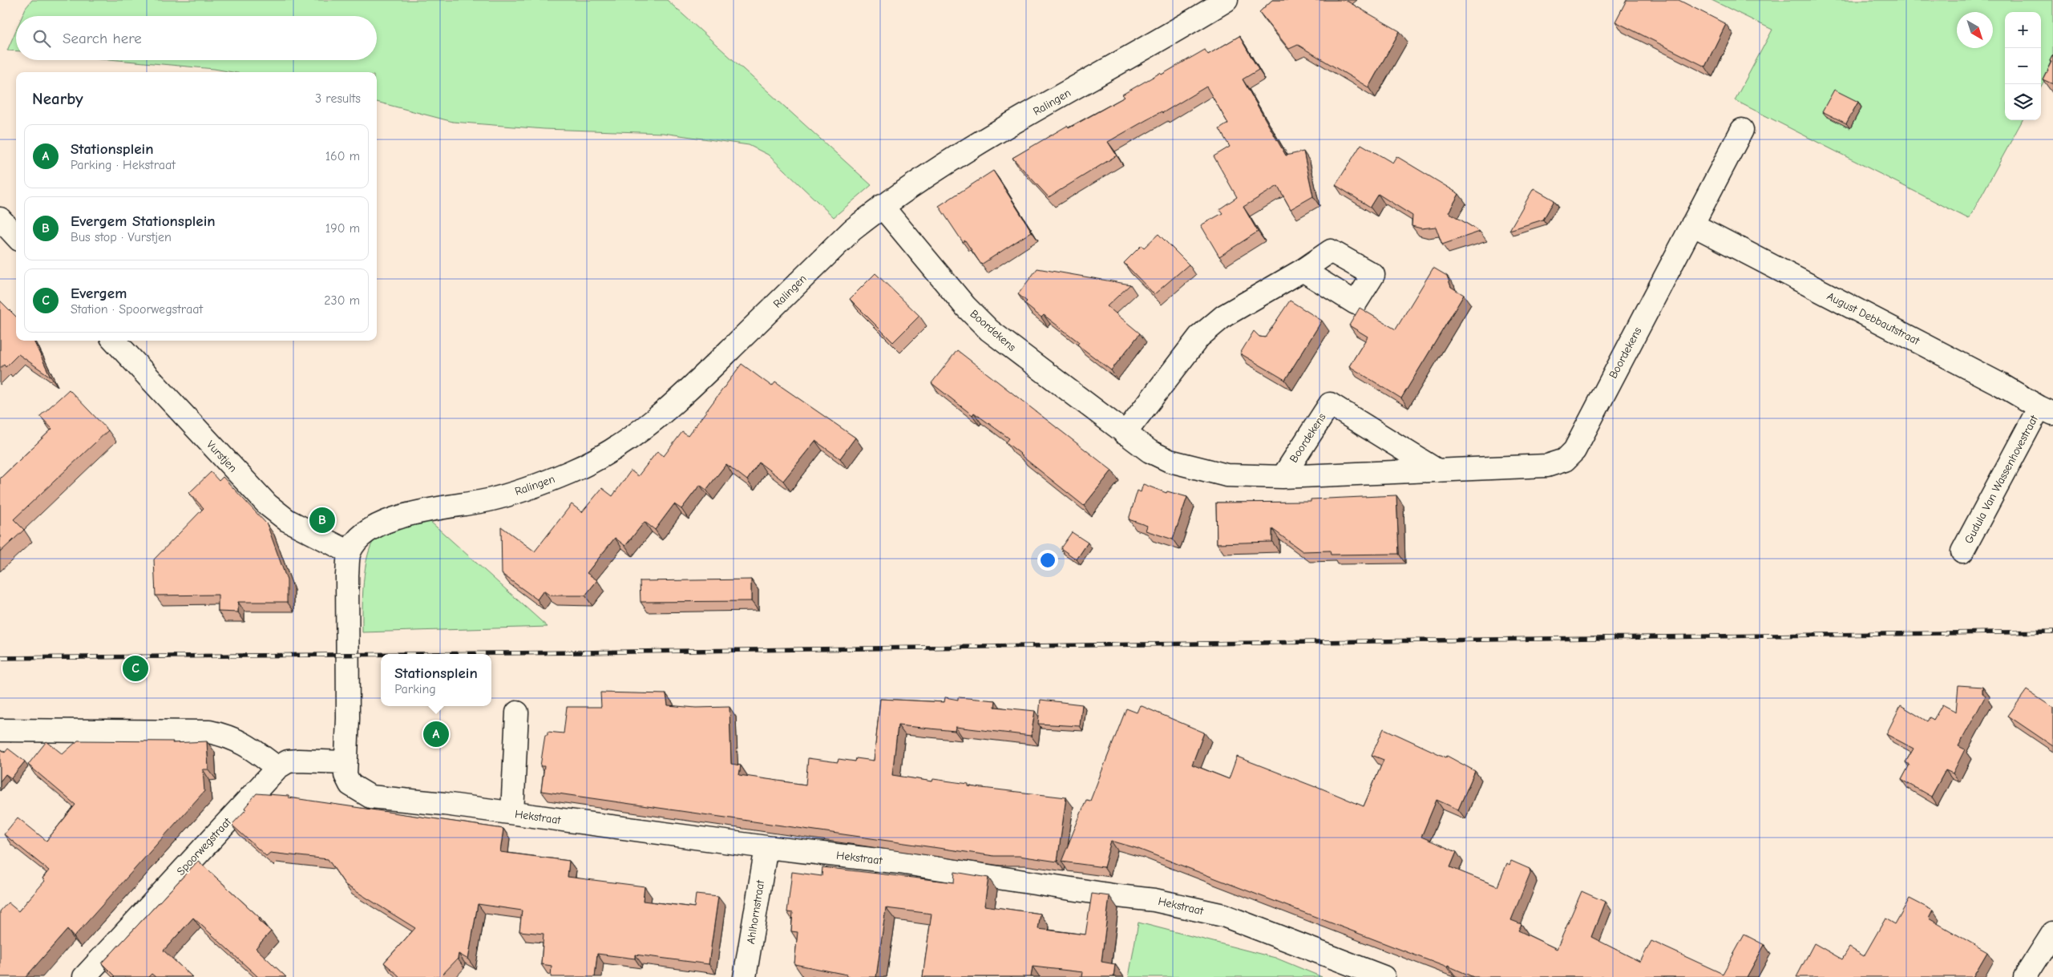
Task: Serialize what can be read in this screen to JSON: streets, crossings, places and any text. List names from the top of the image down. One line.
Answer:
{"streets":{"street":["Ralingen","August Debbautstraat","Boordekens","Vurstjen","Gudula Van Wassenhovestraat","Hekstraat","Spoorwegstraat","Ahlhornstraat"]},"crossings":[["Ralingen","Boordekens"],["Ralingen","Vurstjen"],["Ralingen","Hekstraat"],["August Debbautstraat","Boordekens"],["August Debbautstraat","Gudula Van Wassenhovestraat"],["Vurstjen","Hekstraat"],["Hekstraat","Spoorwegstraat"],["Hekstraat","Ahlhornstraat"]],"north":"bottom right","page":{"map_buttons":["+","−"],"search":"Search here","heading":["Nearby","3 results"],"list":[{"mark":"A","name":"Stationsplein","note":"Parking · Hekstraat","value":"160 m"},{"mark":"B","name":"Evergem Stationsplein","note":"Bus stop · Vurstjen","value":"190 m"},{"mark":"C","name":"Evergem","note":"Station · Spoorwegstraat","value":"230 m"}],"pins":["B","C","A"],"popup":["Stationsplein","Parking"]}}
